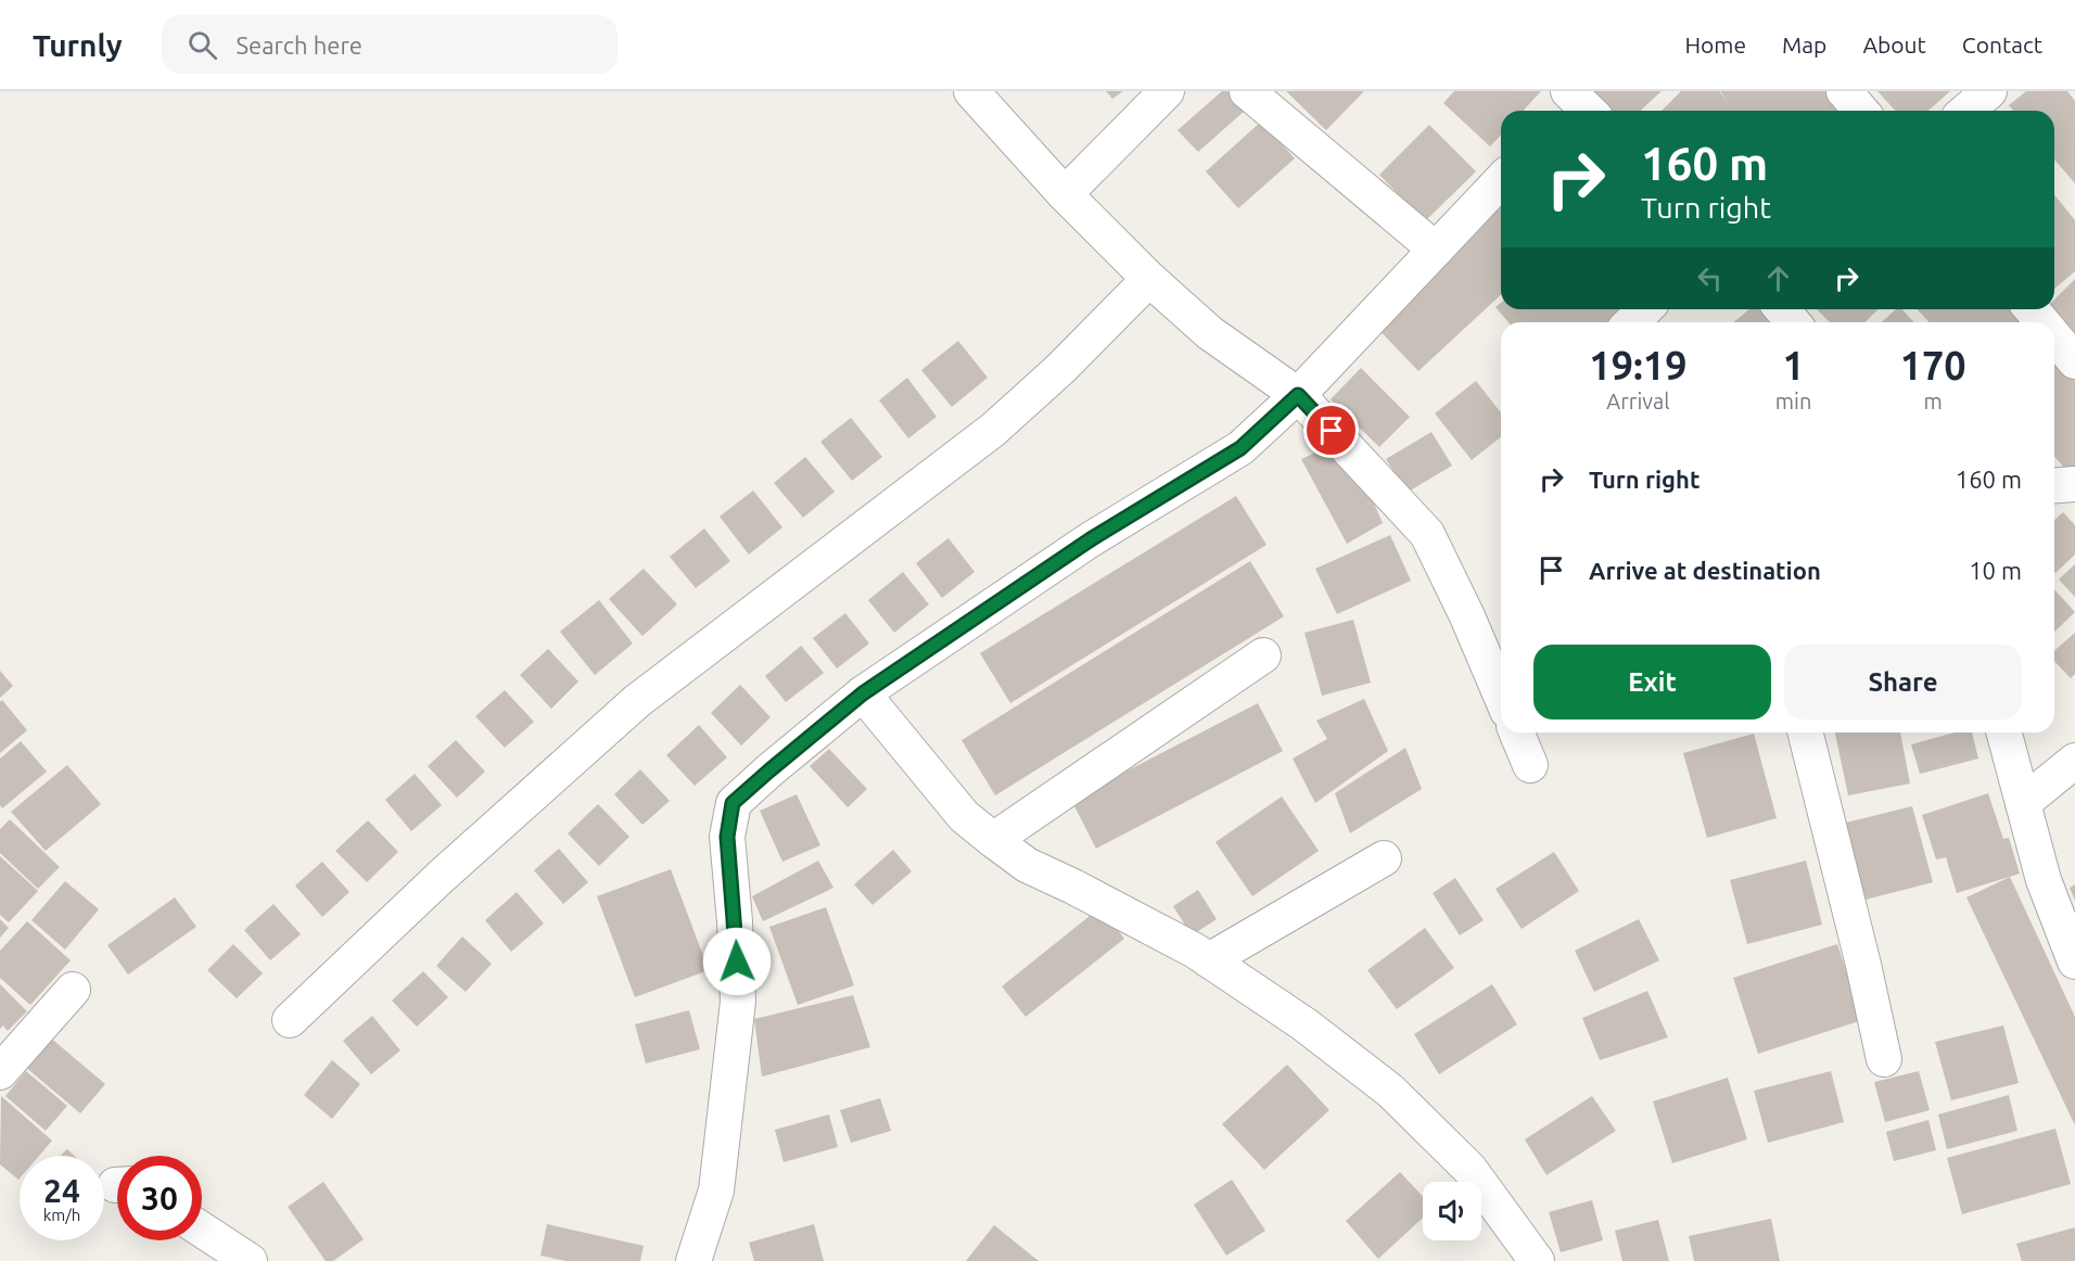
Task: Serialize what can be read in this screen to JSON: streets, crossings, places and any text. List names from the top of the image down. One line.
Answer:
{"page":{"header":"Turnly","search":"Search here","nav":["Home","Map","About","Contact"],"turn":["160 m","Turn right"],"eta":["19:19","Arrival","1","min","170","m"],"list":[{"name":"Turn right","value":"160 m"},{"name":"Arrive at destination","value":"10 m"}],"buttons":["Exit","Share"],"speed":"24 km/h","limit":"30"}}
